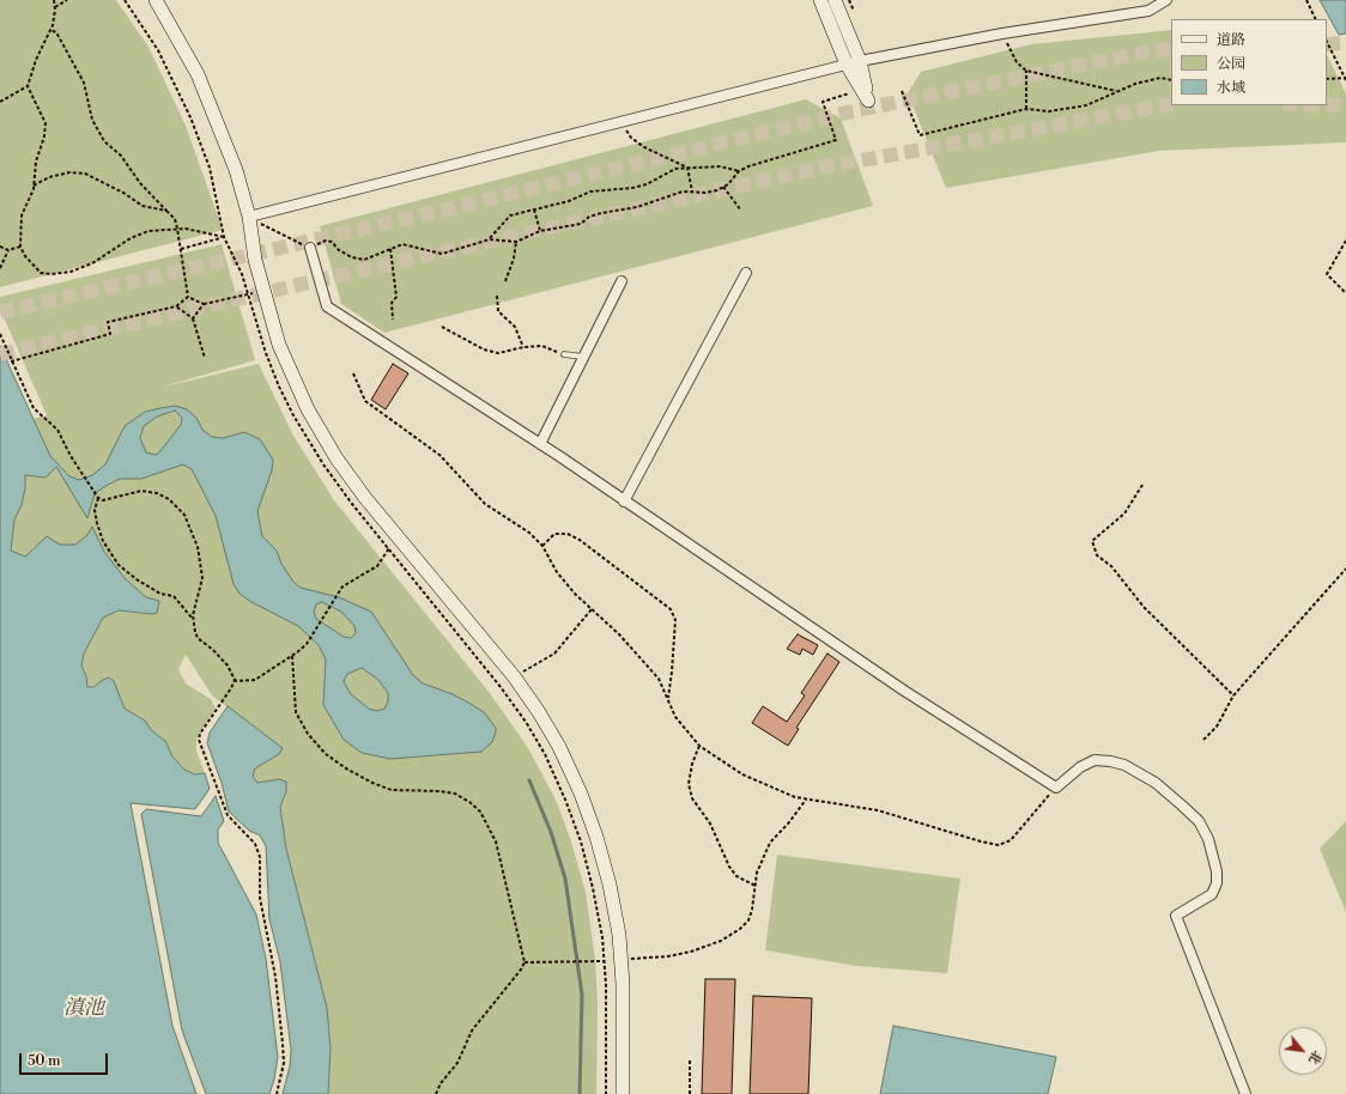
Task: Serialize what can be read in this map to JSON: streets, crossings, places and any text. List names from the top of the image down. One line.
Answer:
{"water":["滇池"],"legend":["道路","公园","水域"],"scale_bar":"50 m","north":"bottom right"}
